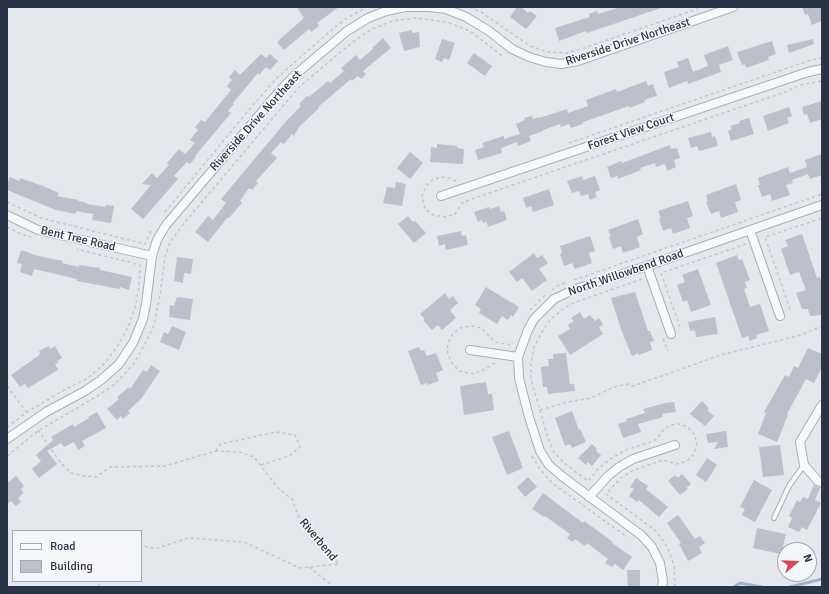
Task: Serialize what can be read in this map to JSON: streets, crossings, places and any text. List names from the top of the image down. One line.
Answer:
{"streets":{"street":["Riverside Drive Northeast","Forest View Court","Bent Tree Road","North Willowbend Road"],"path":["Riverbend"]},"crossings":[["Riverside Drive Northeast","Bent Tree Road"],["Riverside Drive Northeast","Riverbend"]],"legend":["Road","Building"],"north":"right"}
